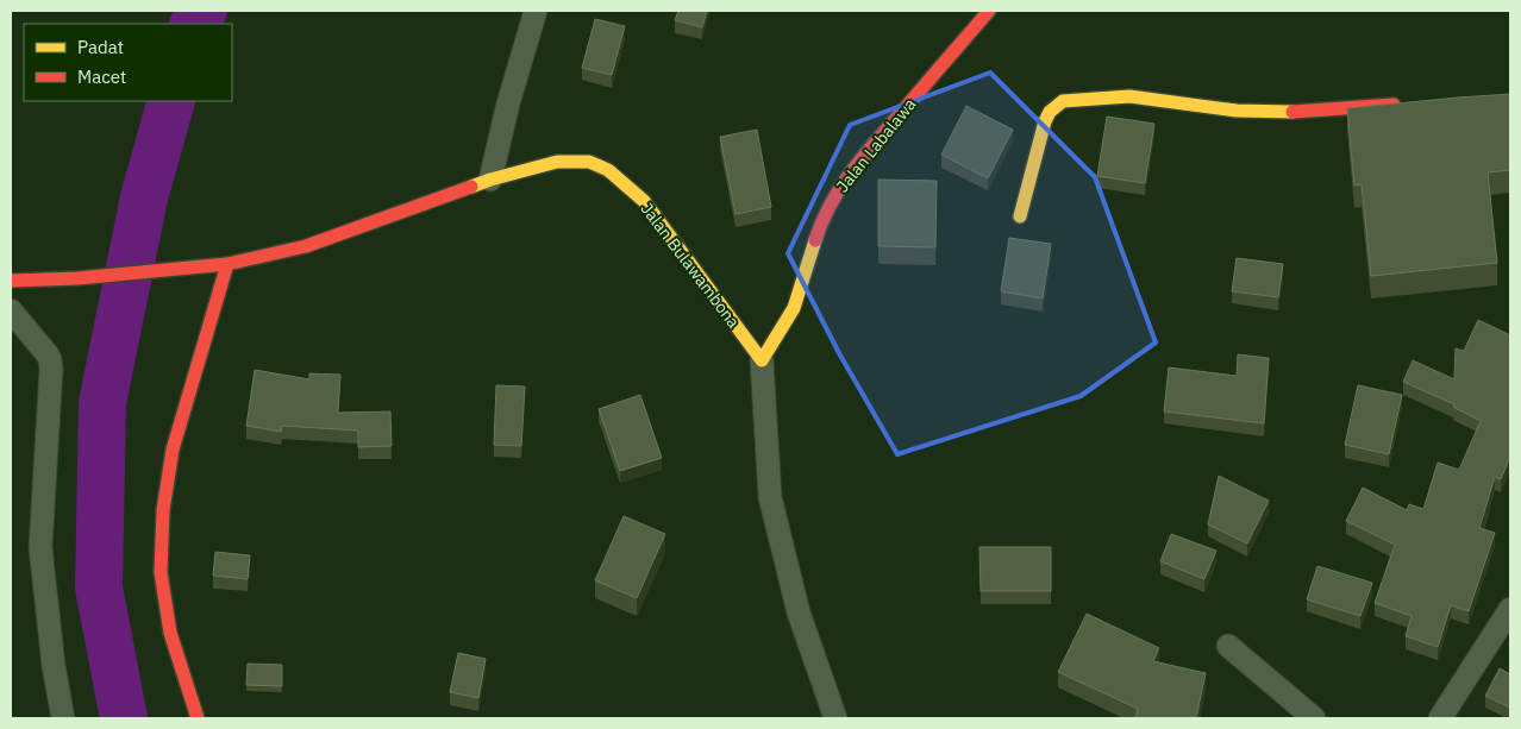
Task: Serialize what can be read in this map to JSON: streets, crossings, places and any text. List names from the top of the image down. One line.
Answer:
{"streets":{"main road":["Jalan Labalawa","Jalan Bulawambona"]},"crossings":[["Jalan Labalawa","Jalan Bulawambona"]],"legend":["Padat","Macet"]}
